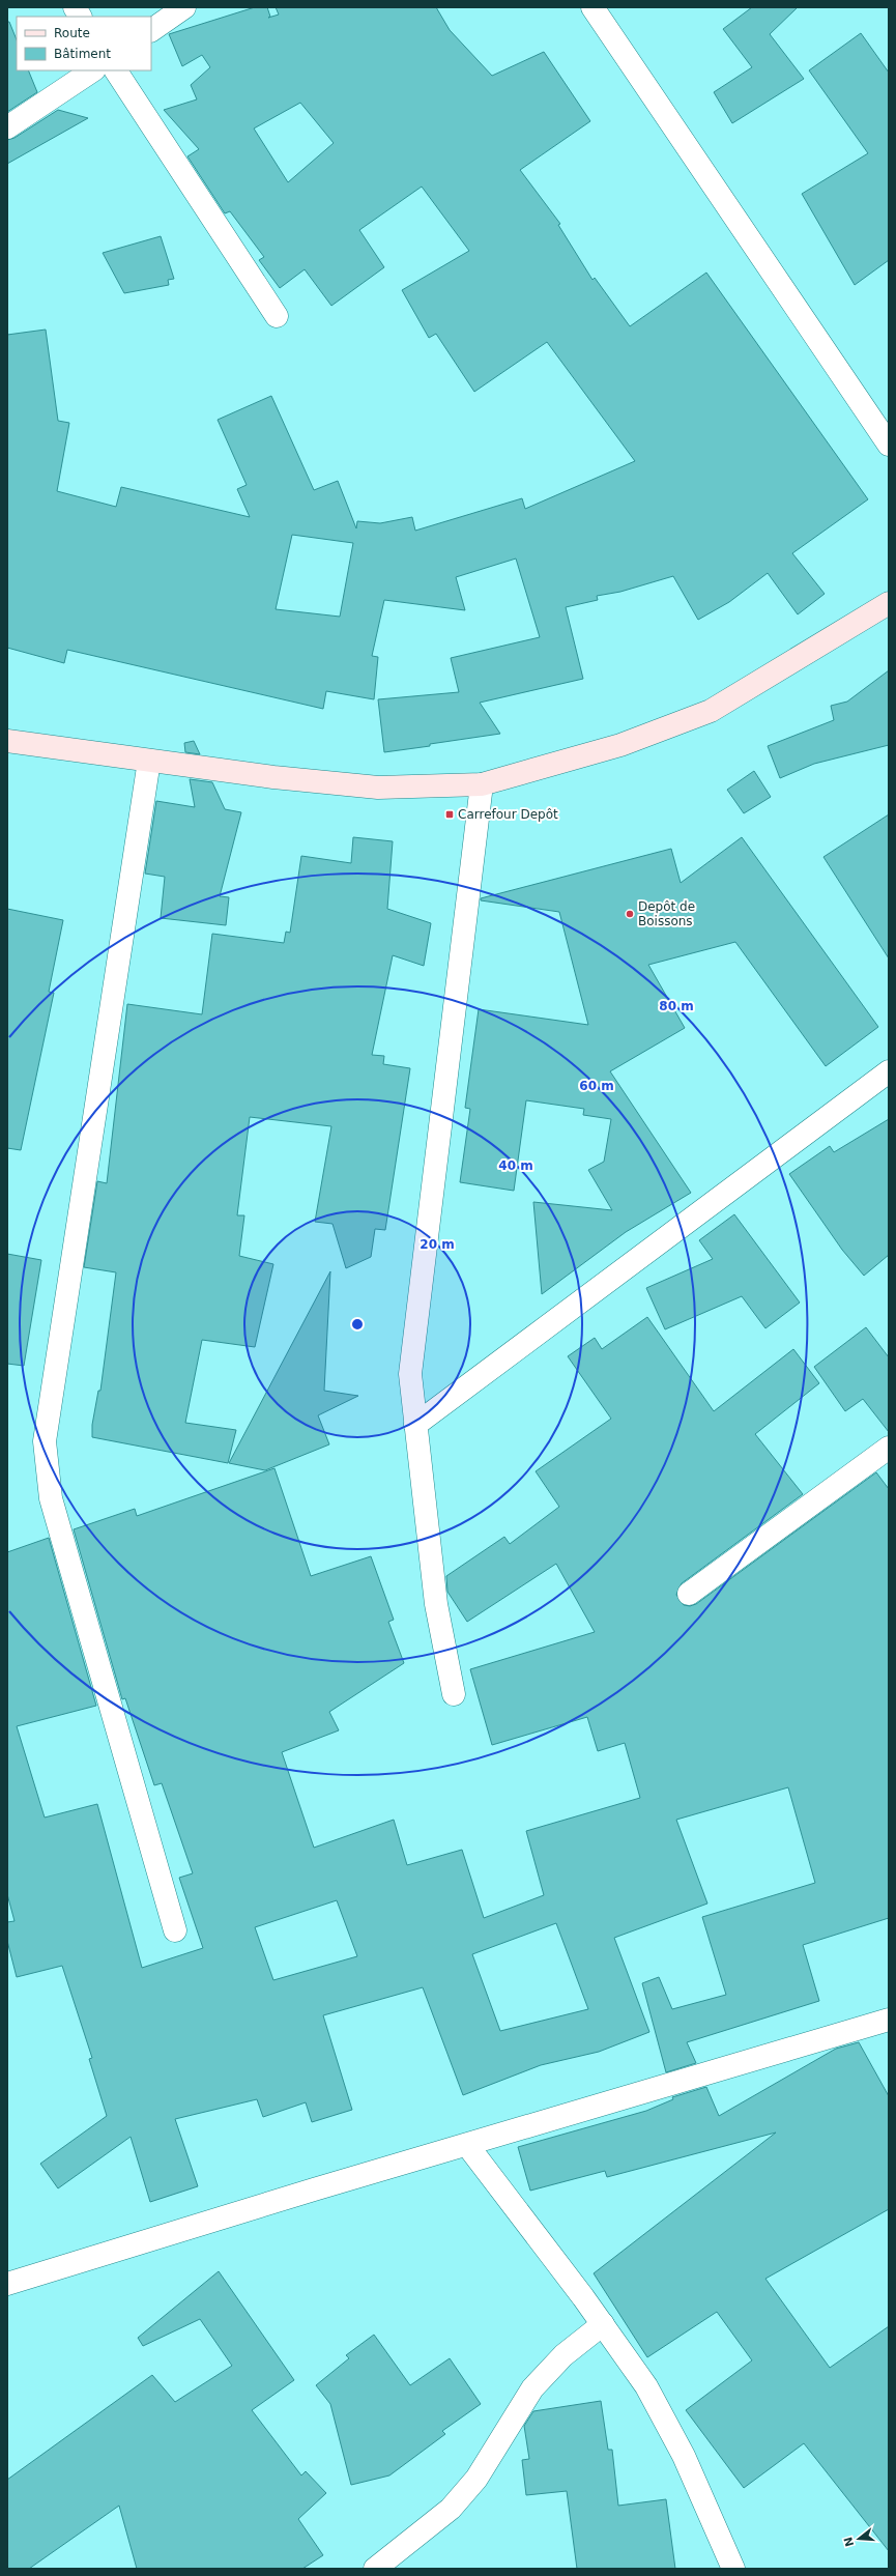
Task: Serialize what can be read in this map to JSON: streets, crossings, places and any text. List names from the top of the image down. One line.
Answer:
{"places":{"transit":["Carrefour Depôt"],"other":["Depôt de Boissons"]},"legend":["Route","Bâtiment"],"north":"left","rings":["80 m","60 m","40 m","20 m"]}
